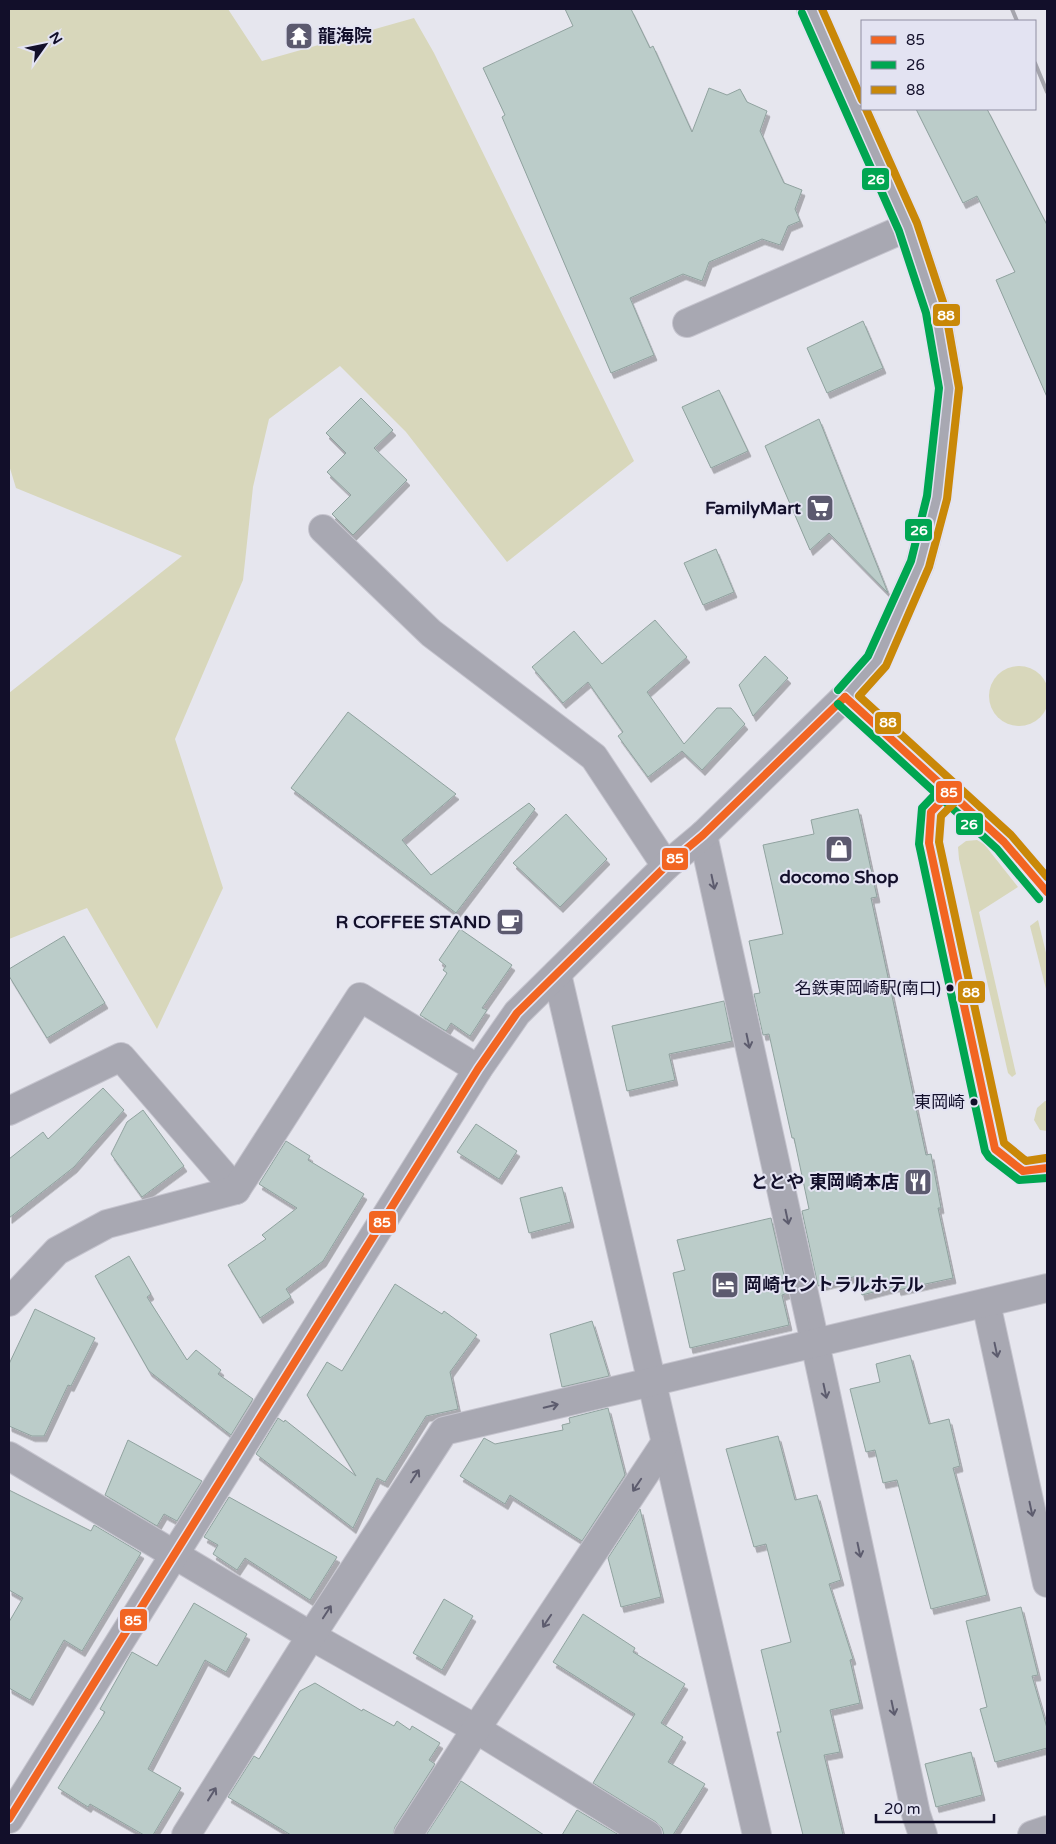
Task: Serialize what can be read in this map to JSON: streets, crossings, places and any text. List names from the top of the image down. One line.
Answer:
{"places":{"temple":["龍海院"],"supermarket":["FamilyMart"],"shop":["docomo Shop"],"cafe":["R COFFEE STAND"],"other":["名鉄東岡崎駅(南口)","東岡崎"],"restaurant":["ととや 東岡崎本店"],"hotel":["岡崎セントラルホテル"]},"lines":["transit line 88","transit line 26","transit line 85"],"legend":["85","26","88"],"scale_bar":"20 m","north":"top right"}
